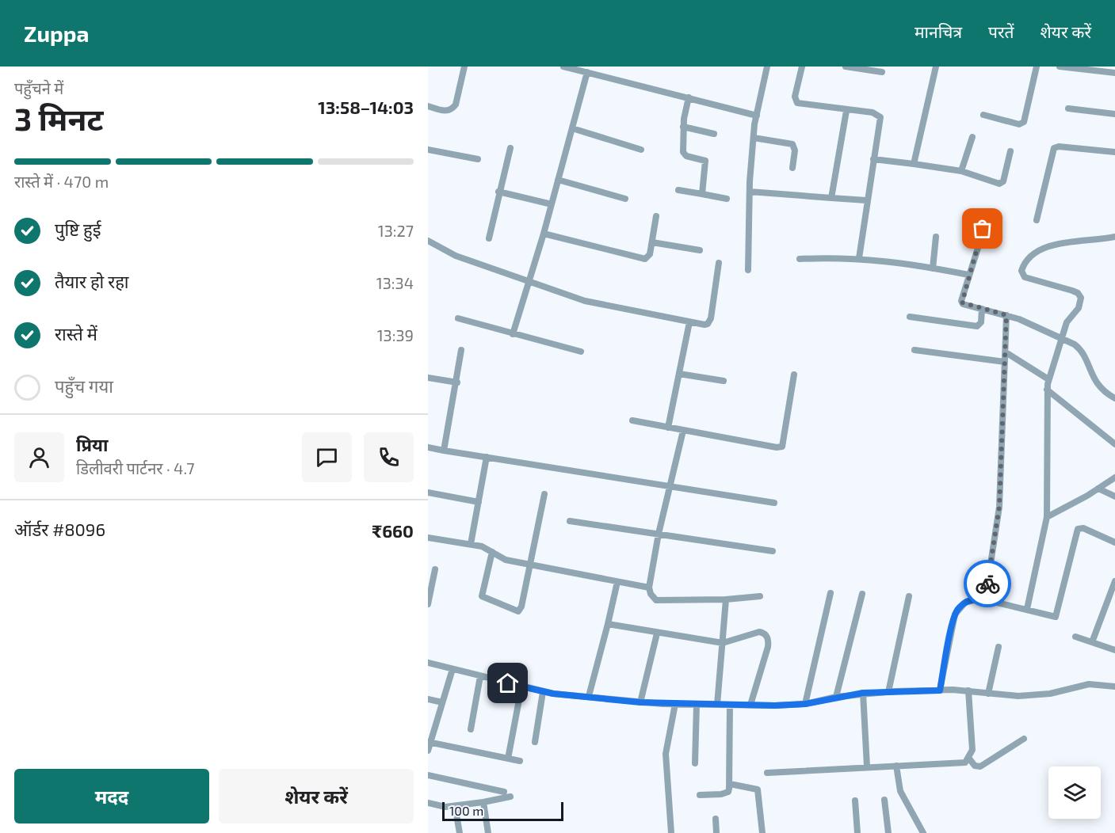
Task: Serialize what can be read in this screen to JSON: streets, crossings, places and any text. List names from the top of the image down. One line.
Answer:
{"scale_bar":"100 m","page":{"header":"Zuppa","nav":["मानचित्र","परतें","शेयर करें"],"heading":["3 मिनट","पहुँचने में","13:58–14:03"],"panel":["प्रिया","डिलीवरी पार्टनर · 4.7","ऑर्डर #8096","₹660"],"bar":"रास्ते में · 470 m","list":[["पुष्टि हुई","13:27"],["तैयार हो रहा","13:34"],["रास्ते में","13:39"],"पहुँच गया"],"buttons":["मदद","शेयर करें"],"scale":"100 m"}}
